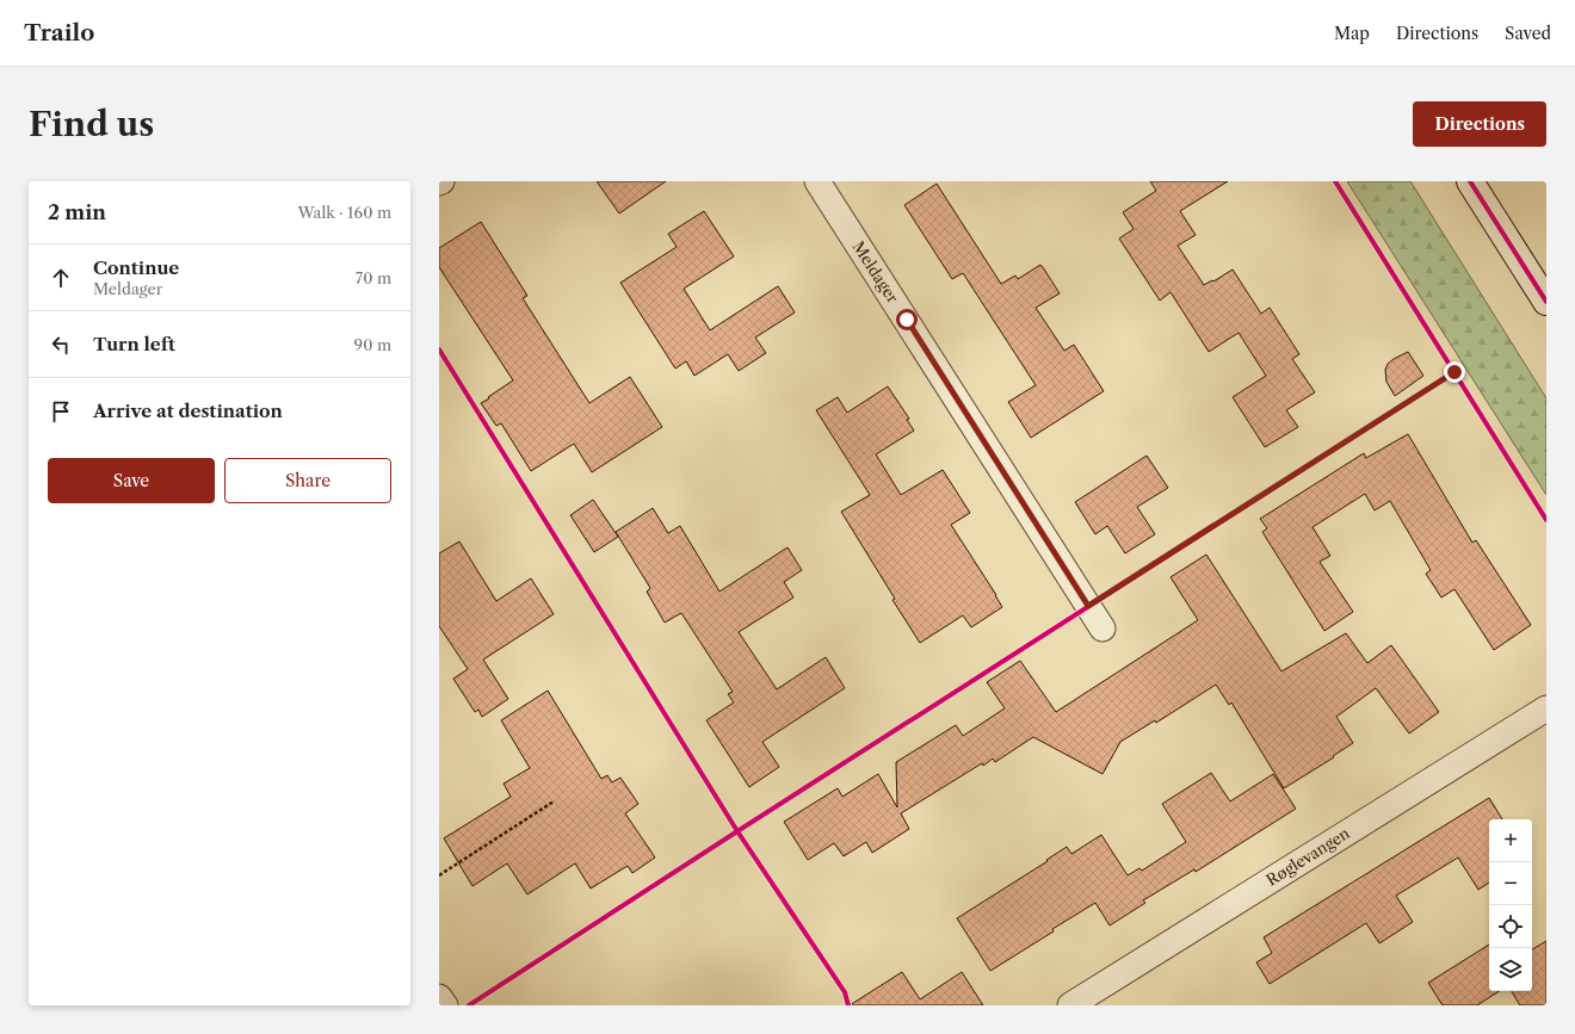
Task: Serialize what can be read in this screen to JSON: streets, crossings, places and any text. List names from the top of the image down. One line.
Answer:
{"streets":{"street":["Meldager","Røglevangen"]},"page":{"header":"Trailo","nav":["Map","Directions","Saved"],"buttons":["Directions",["Save","Share"]],"title":"Find us","heading":["2 min","Walk · 160 m"],"list":[["Continue","Meldager","70 m"],["Turn left","90 m"],"Arrive at destination"],"map_buttons":["+","−"]}}
